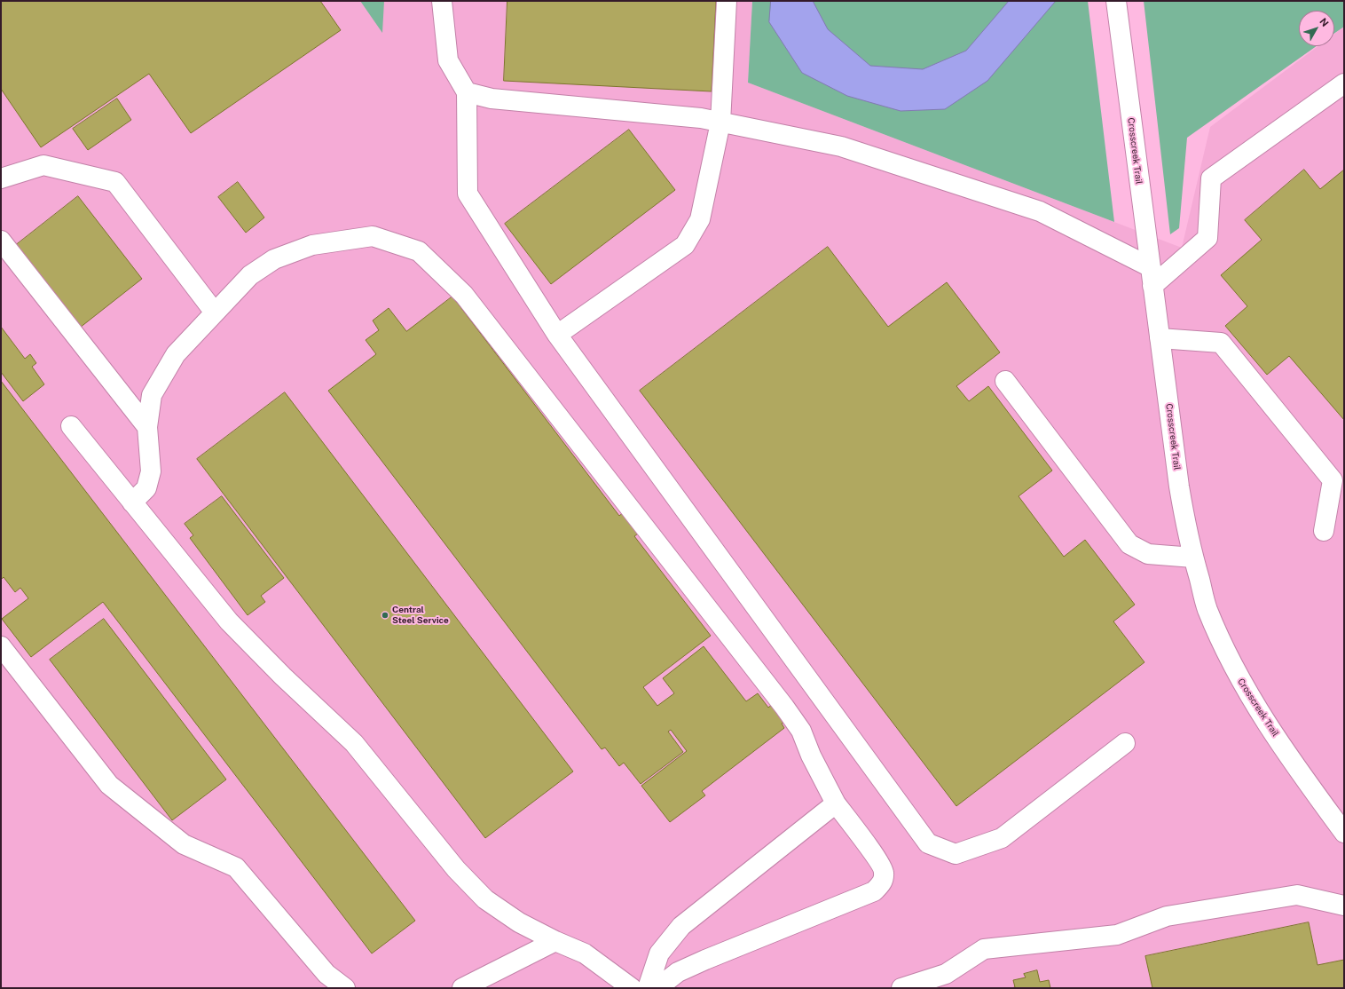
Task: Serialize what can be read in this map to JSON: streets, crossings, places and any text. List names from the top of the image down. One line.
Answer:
{"streets":{"street":["Crosscreek Trail"]},"places":["Central Steel Service"],"north":"top right"}
